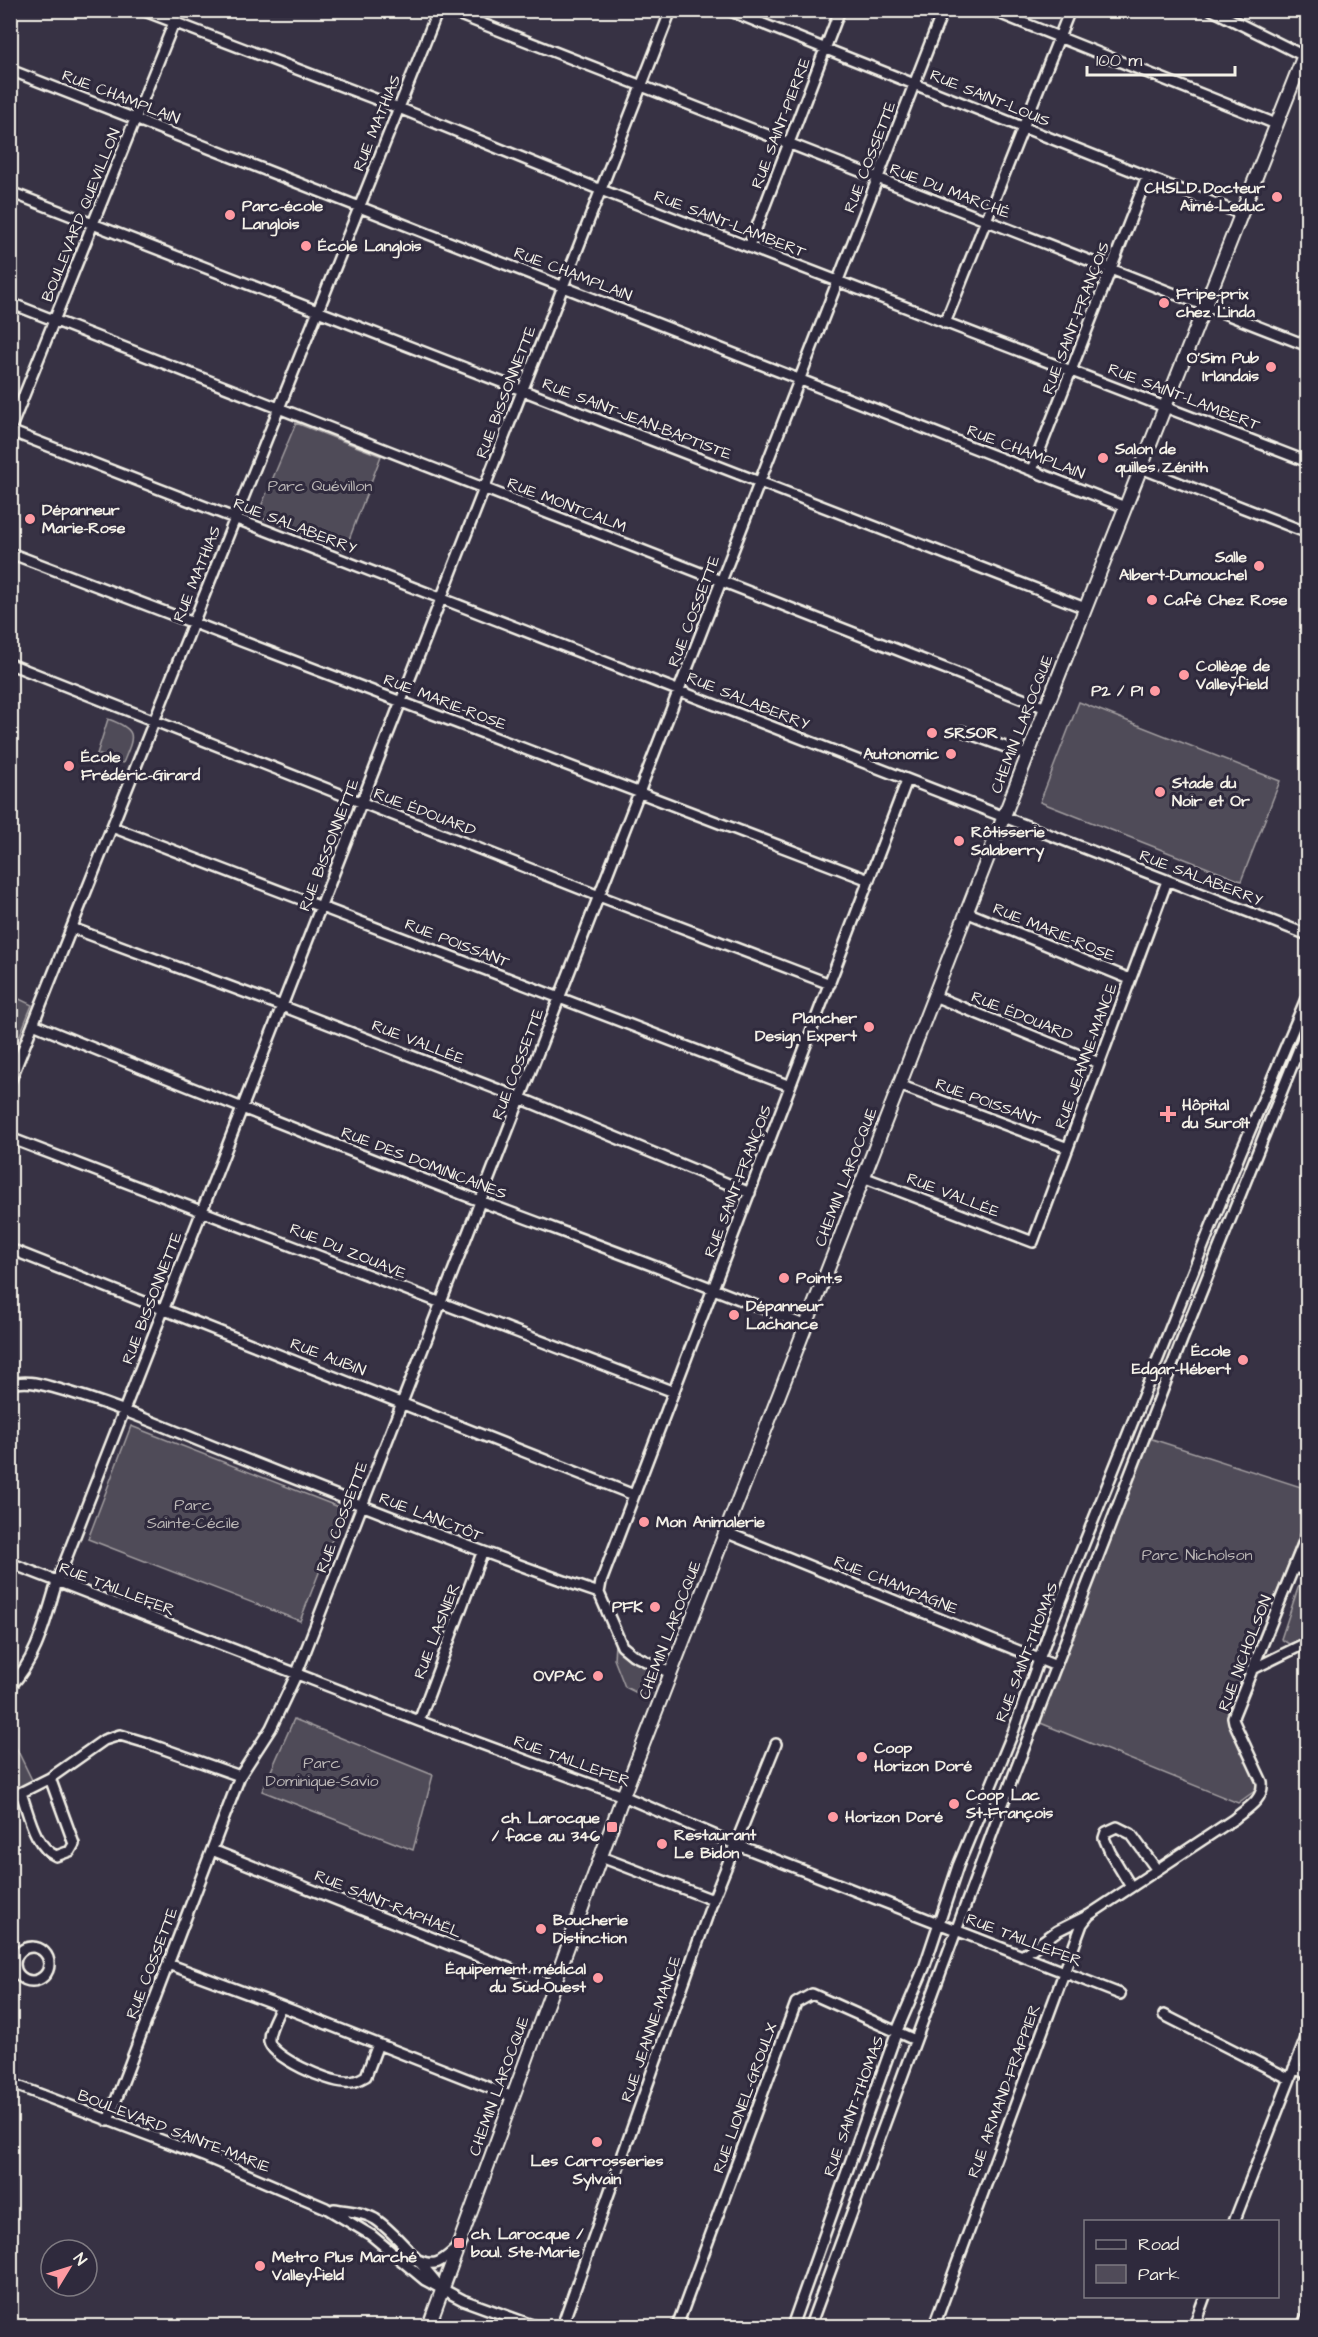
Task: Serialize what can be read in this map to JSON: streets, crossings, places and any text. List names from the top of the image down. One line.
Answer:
{"streets":{"main road":["CHEMIN LAROCQUE"],"street":["RUE CHAMPLAIN","RUE SAINT-LOUIS","RUE MATHIAS","RUE SAINT-PIERRE","RUE COSSETTE","RUE DU MARCHÉ","BOULEVARD QUEVILLON","RUE SAINT-LAMBERT","RUE SAINT-FRANÇOIS","RUE BISSONNETTE","RUE SAINT-JEAN-BAPTISTE","RUE MONTCALM","RUE SALABERRY","RUE MARIE-ROSE","RUE ÉDOUARD","RUE POISSANT","RUE VALLÉE","RUE JEANNE-MANCE","RUE DES DOMINICAINES","RUE DU ZOUAVE","RUE AUBIN","RUE LANCTÔT","RUE CHAMPAGNE","RUE TAILLEFER","RUE LASNIER","RUE SAINT-THOMAS","RUE NICHOLSON","RUE SAINT-RAPHAËL","RUE ARMAND-FRAPPIER","RUE LIONEL-GROULX","BOULEVARD SAINTE-MARIE"]},"crossings":[["RUE CHAMPLAIN","RUE MATHIAS"],["RUE CHAMPLAIN","RUE COSSETTE"],["RUE CHAMPLAIN","BOULEVARD QUEVILLON"],["RUE CHAMPLAIN","RUE SAINT-FRANÇOIS"],["RUE CHAMPLAIN","RUE BISSONNETTE"],["RUE CHAMPLAIN","CHEMIN LAROCQUE"],["RUE SAINT-LOUIS","RUE SAINT-PIERRE"],["RUE SAINT-LOUIS","RUE COSSETTE"],["RUE SAINT-LOUIS","RUE SAINT-FRANÇOIS"],["RUE SAINT-LOUIS","CHEMIN LAROCQUE"],["RUE MATHIAS","RUE SAINT-LAMBERT"],["RUE MATHIAS","RUE SAINT-JEAN-BAPTISTE"],["RUE MATHIAS","RUE MONTCALM"],["RUE MATHIAS","RUE SALABERRY"],["RUE MATHIAS","RUE MARIE-ROSE"],["RUE MATHIAS","RUE ÉDOUARD"],["RUE MATHIAS","RUE POISSANT"],["RUE MATHIAS","RUE VALLÉE"],["RUE MATHIAS","RUE DES DOMINICAINES"],["RUE SAINT-PIERRE","RUE DU MARCHÉ"],["RUE SAINT-PIERRE","RUE SAINT-LAMBERT"],["RUE COSSETTE","RUE DU MARCHÉ"],["RUE COSSETTE","RUE SAINT-LAMBERT"],["RUE COSSETTE","RUE SAINT-JEAN-BAPTISTE"],["RUE COSSETTE","RUE MONTCALM"],["RUE COSSETTE","RUE SALABERRY"],["RUE COSSETTE","RUE MARIE-ROSE"],["RUE COSSETTE","RUE ÉDOUARD"],["RUE COSSETTE","RUE POISSANT"],["RUE COSSETTE","RUE VALLÉE"],["RUE COSSETTE","RUE DES DOMINICAINES"],["RUE COSSETTE","RUE DU ZOUAVE"],["RUE COSSETTE","RUE AUBIN"],["RUE COSSETTE","RUE LANCTÔT"],["RUE COSSETTE","RUE TAILLEFER"],["RUE COSSETTE","RUE SAINT-RAPHAËL"],["RUE COSSETTE","BOULEVARD SAINTE-MARIE"],["RUE DU MARCHÉ","RUE SAINT-FRANÇOIS"],["RUE DU MARCHÉ","RUE BISSONNETTE"],["RUE DU MARCHÉ","CHEMIN LAROCQUE"],["BOULEVARD QUEVILLON","RUE SAINT-LAMBERT"],["BOULEVARD QUEVILLON","RUE SAINT-JEAN-BAPTISTE"],["BOULEVARD QUEVILLON","RUE MONTCALM"],["BOULEVARD QUEVILLON","RUE SALABERRY"],["RUE SAINT-LAMBERT","RUE SAINT-FRANÇOIS"],["RUE SAINT-LAMBERT","RUE BISSONNETTE"],["RUE SAINT-LAMBERT","CHEMIN LAROCQUE"],["RUE SAINT-FRANÇOIS","RUE SALABERRY"],["RUE SAINT-FRANÇOIS","RUE MARIE-ROSE"],["RUE SAINT-FRANÇOIS","RUE ÉDOUARD"],["RUE SAINT-FRANÇOIS","RUE POISSANT"],["RUE SAINT-FRANÇOIS","RUE VALLÉE"],["RUE SAINT-FRANÇOIS","RUE DES DOMINICAINES"],["RUE SAINT-FRANÇOIS","RUE DU ZOUAVE"],["RUE SAINT-FRANÇOIS","RUE AUBIN"],["RUE SAINT-FRANÇOIS","RUE LANCTÔT"],["RUE BISSONNETTE","RUE SAINT-JEAN-BAPTISTE"],["RUE BISSONNETTE","RUE MONTCALM"],["RUE BISSONNETTE","RUE SALABERRY"],["RUE BISSONNETTE","RUE MARIE-ROSE"],["RUE BISSONNETTE","RUE ÉDOUARD"],["RUE BISSONNETTE","RUE POISSANT"],["RUE BISSONNETTE","RUE VALLÉE"],["RUE BISSONNETTE","RUE DES DOMINICAINES"],["RUE BISSONNETTE","RUE DU ZOUAVE"],["RUE BISSONNETTE","RUE AUBIN"],["RUE BISSONNETTE","RUE LANCTÔT"],["RUE BISSONNETTE","RUE TAILLEFER"],["RUE SAINT-JEAN-BAPTISTE","CHEMIN LAROCQUE"],["RUE MONTCALM","CHEMIN LAROCQUE"],["RUE SALABERRY","CHEMIN LAROCQUE"],["RUE SALABERRY","RUE JEANNE-MANCE"],["RUE MARIE-ROSE","CHEMIN LAROCQUE"],["RUE MARIE-ROSE","RUE JEANNE-MANCE"],["CHEMIN LAROCQUE","RUE ÉDOUARD"],["CHEMIN LAROCQUE","RUE POISSANT"],["CHEMIN LAROCQUE","RUE VALLÉE"],["CHEMIN LAROCQUE","RUE DES DOMINICAINES"],["CHEMIN LAROCQUE","RUE CHAMPAGNE"],["CHEMIN LAROCQUE","RUE TAILLEFER"],["CHEMIN LAROCQUE","RUE SAINT-RAPHAËL"],["CHEMIN LAROCQUE","BOULEVARD SAINTE-MARIE"],["RUE ÉDOUARD","RUE JEANNE-MANCE"],["RUE POISSANT","RUE JEANNE-MANCE"],["RUE VALLÉE","RUE JEANNE-MANCE"],["RUE JEANNE-MANCE","RUE TAILLEFER"],["RUE LANCTÔT","RUE LASNIER"],["RUE CHAMPAGNE","RUE SAINT-THOMAS"],["RUE TAILLEFER","RUE LASNIER"],["RUE TAILLEFER","RUE SAINT-THOMAS"],["RUE TAILLEFER","RUE ARMAND-FRAPPIER"],["RUE SAINT-THOMAS","RUE LIONEL-GROULX"],["RUE NICHOLSON","RUE ARMAND-FRAPPIER"]],"parks":["Parc Quévillon","Parc Sainte-Cécile","Parc Nicholson","Parc Dominique-Savio"],"places":{"other":["CHSLD Docteur Aimé-Leduc","Parc-école Langlois","École Langlois","Fripe-prix chez Linda","O'Sim Pub Irlandais","Salon de quilles Zénith","Dépanneur Marie-Rose","Salle Albert-Dumouchel","Café Chez Rose","Collège de Valleyfield","P2 / P1","SRSOR","Autonomic","École Frédéric-Girard","Stade du Noir et Or","Rôtisserie Salaberry","Plancher Design Expert","Point.s","Dépanneur Lachance","École Edgar-Hébert","Mon Animalerie","PFK","OVPAC","Coop Horizon Doré","Coop Lac St-François","Horizon Doré","Restaurant Le Bidon","Boucherie Distinction","Équipement médical du Sud-Ouest","Les Carrosseries Sylvain","Metro Plus Marché Valleyfield"],"health":["Hôpital du Suroît"],"transit":["ch. Larocque / face au 346","ch. Larocque / boul. Ste-Marie"]},"legend":["Road","Park"],"scale_bar":"100 m","north":"top right"}
